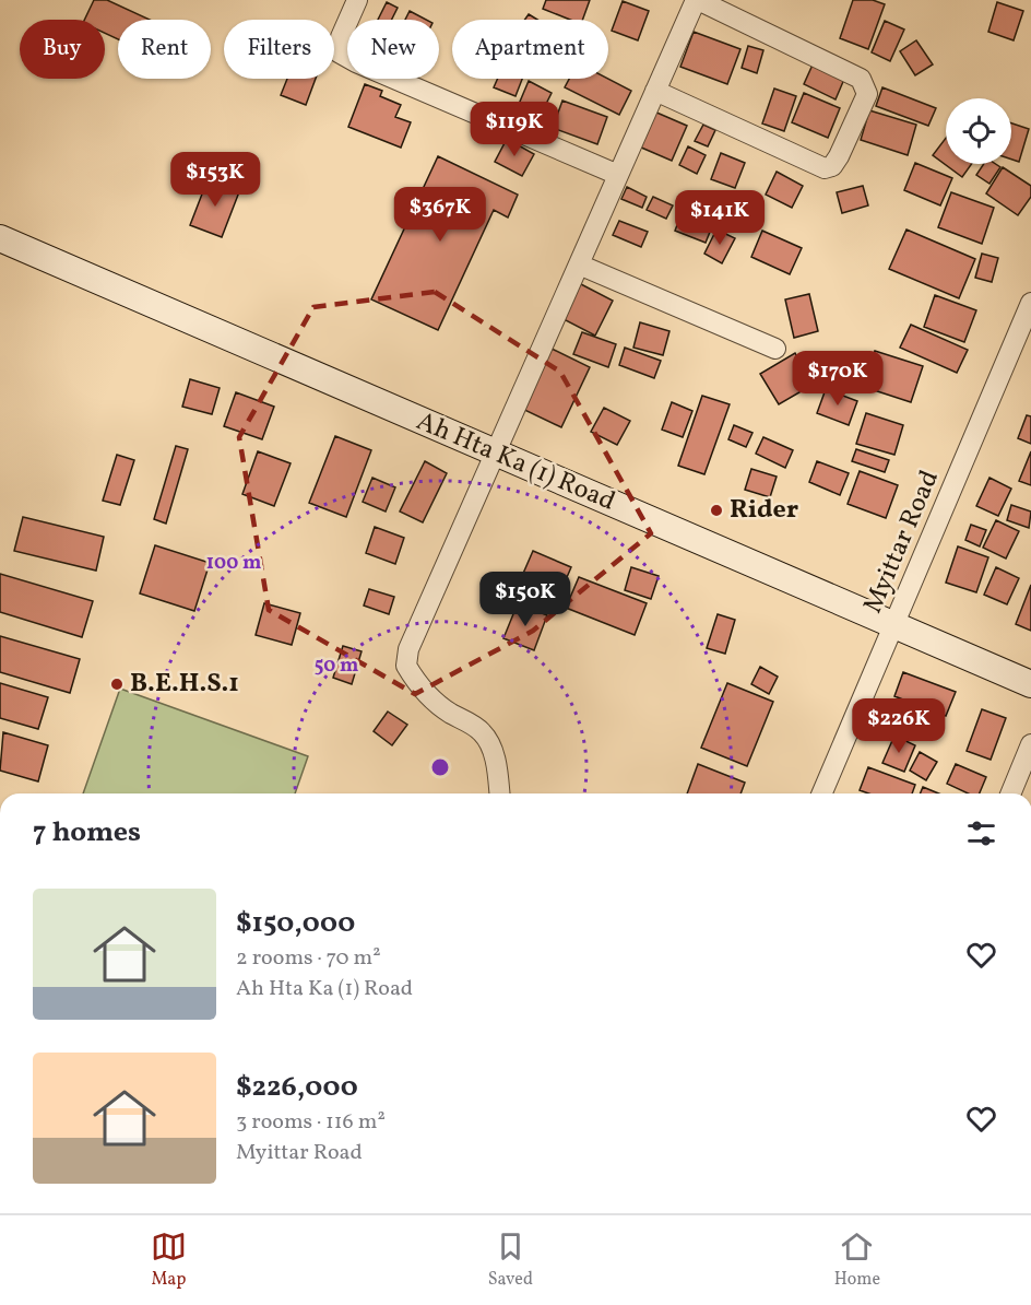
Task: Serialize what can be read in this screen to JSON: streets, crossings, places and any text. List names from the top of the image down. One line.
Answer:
{"streets":{"street":["Ah Hta Ka (1) Road","Myittar Road"]},"crossings":[["Ah Hta Ka (1) Road","Myittar Road"]],"places":["Rider","B.E.H.S.1"],"page":{"chip":["Buy","Rent","Filters","New","Apartment"],"price":["$119K","$153K","$367K","$141K","$170K","$150K","$226K"],"heading":"7 homes","list":[{"name":"$150,000","note":"2 rooms · 70 m² · Ah Hta Ka (1) Road"},{"name":"$226,000","note":"3 rooms · 116 m² · Myittar Road"}],"tabs":["Map","Saved","Home"]},"rings":["100 m","50 m"]}
